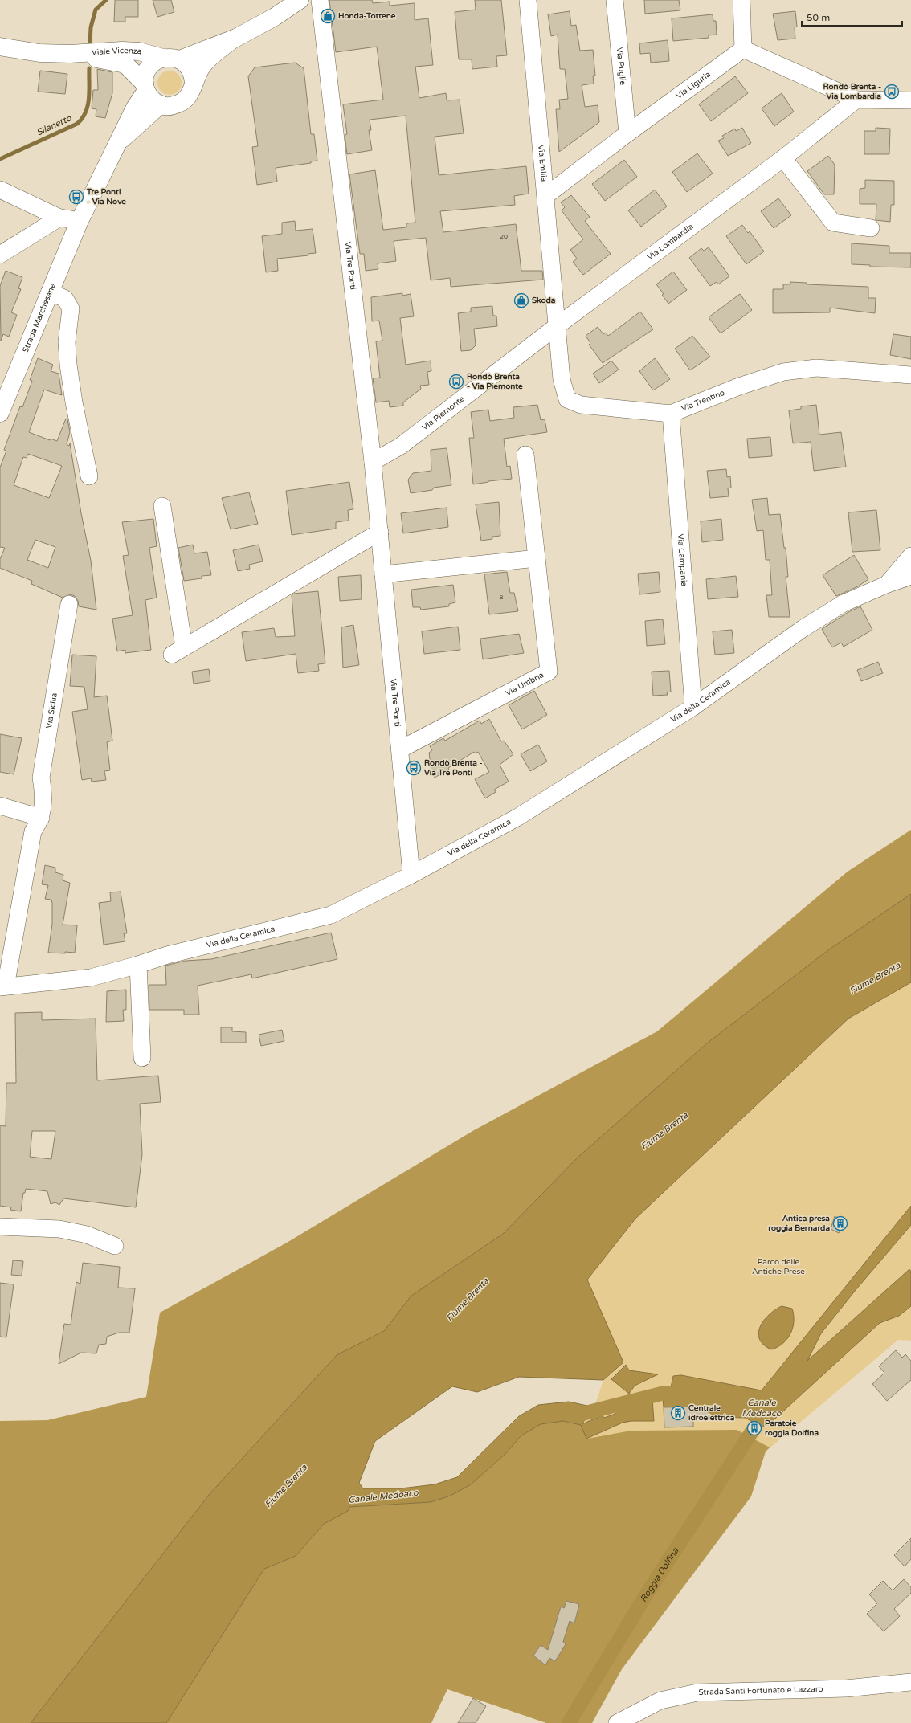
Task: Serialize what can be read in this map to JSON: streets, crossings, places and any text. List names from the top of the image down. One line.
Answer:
{"streets":{"main road":["Viale Vicenza","Strada Marchesane"],"street":["Via Puglie","Via Liguria","Via Emilia","Via Lombardia","Via Tre Ponti","Via Trentino","Via Piemonte","Via Campania","Via Umbria","Via della Ceramica","Via Sicilia","Strada Santi Fortunato e Lazzaro"]},"crossings":[["Viale Vicenza","Strada Marchesane"],["Via Puglie","Via Liguria"],["Via Liguria","Via Emilia"],["Via Emilia","Via Lombardia"],["Via Emilia","Via Trentino"],["Via Emilia","Via Piemonte"],["Via Lombardia","Via Trentino"],["Via Lombardia","Via Piemonte"],["Via Tre Ponti","Via Piemonte"],["Via Tre Ponti","Via Umbria"],["Via Tre Ponti","Via della Ceramica"],["Via Trentino","Via Piemonte"],["Via Trentino","Via Campania"],["Via Campania","Via della Ceramica"],["Via della Ceramica","Via Sicilia"]],"water":["Silanetto","Fiume Brenta","Canale Medoaco","Roggia Dolfina"],"parks":["Parco delle Antiche Prese"],"places":{"shop":["Honda-Tottene","Skoda"],"bus stop":["Rondò Brenta - Via Lombardia","Tre Ponti - Via Nove","Rondò Brenta - Via Piemonte","Rondò Brenta - Via Tre Ponti"],"building":["Antica presa roggia Bernarda","Centrale idroelettrica","Paratoie roggia Dolfina"]},"house_numbers":["20","8"],"scale_bar":"50 m"}
